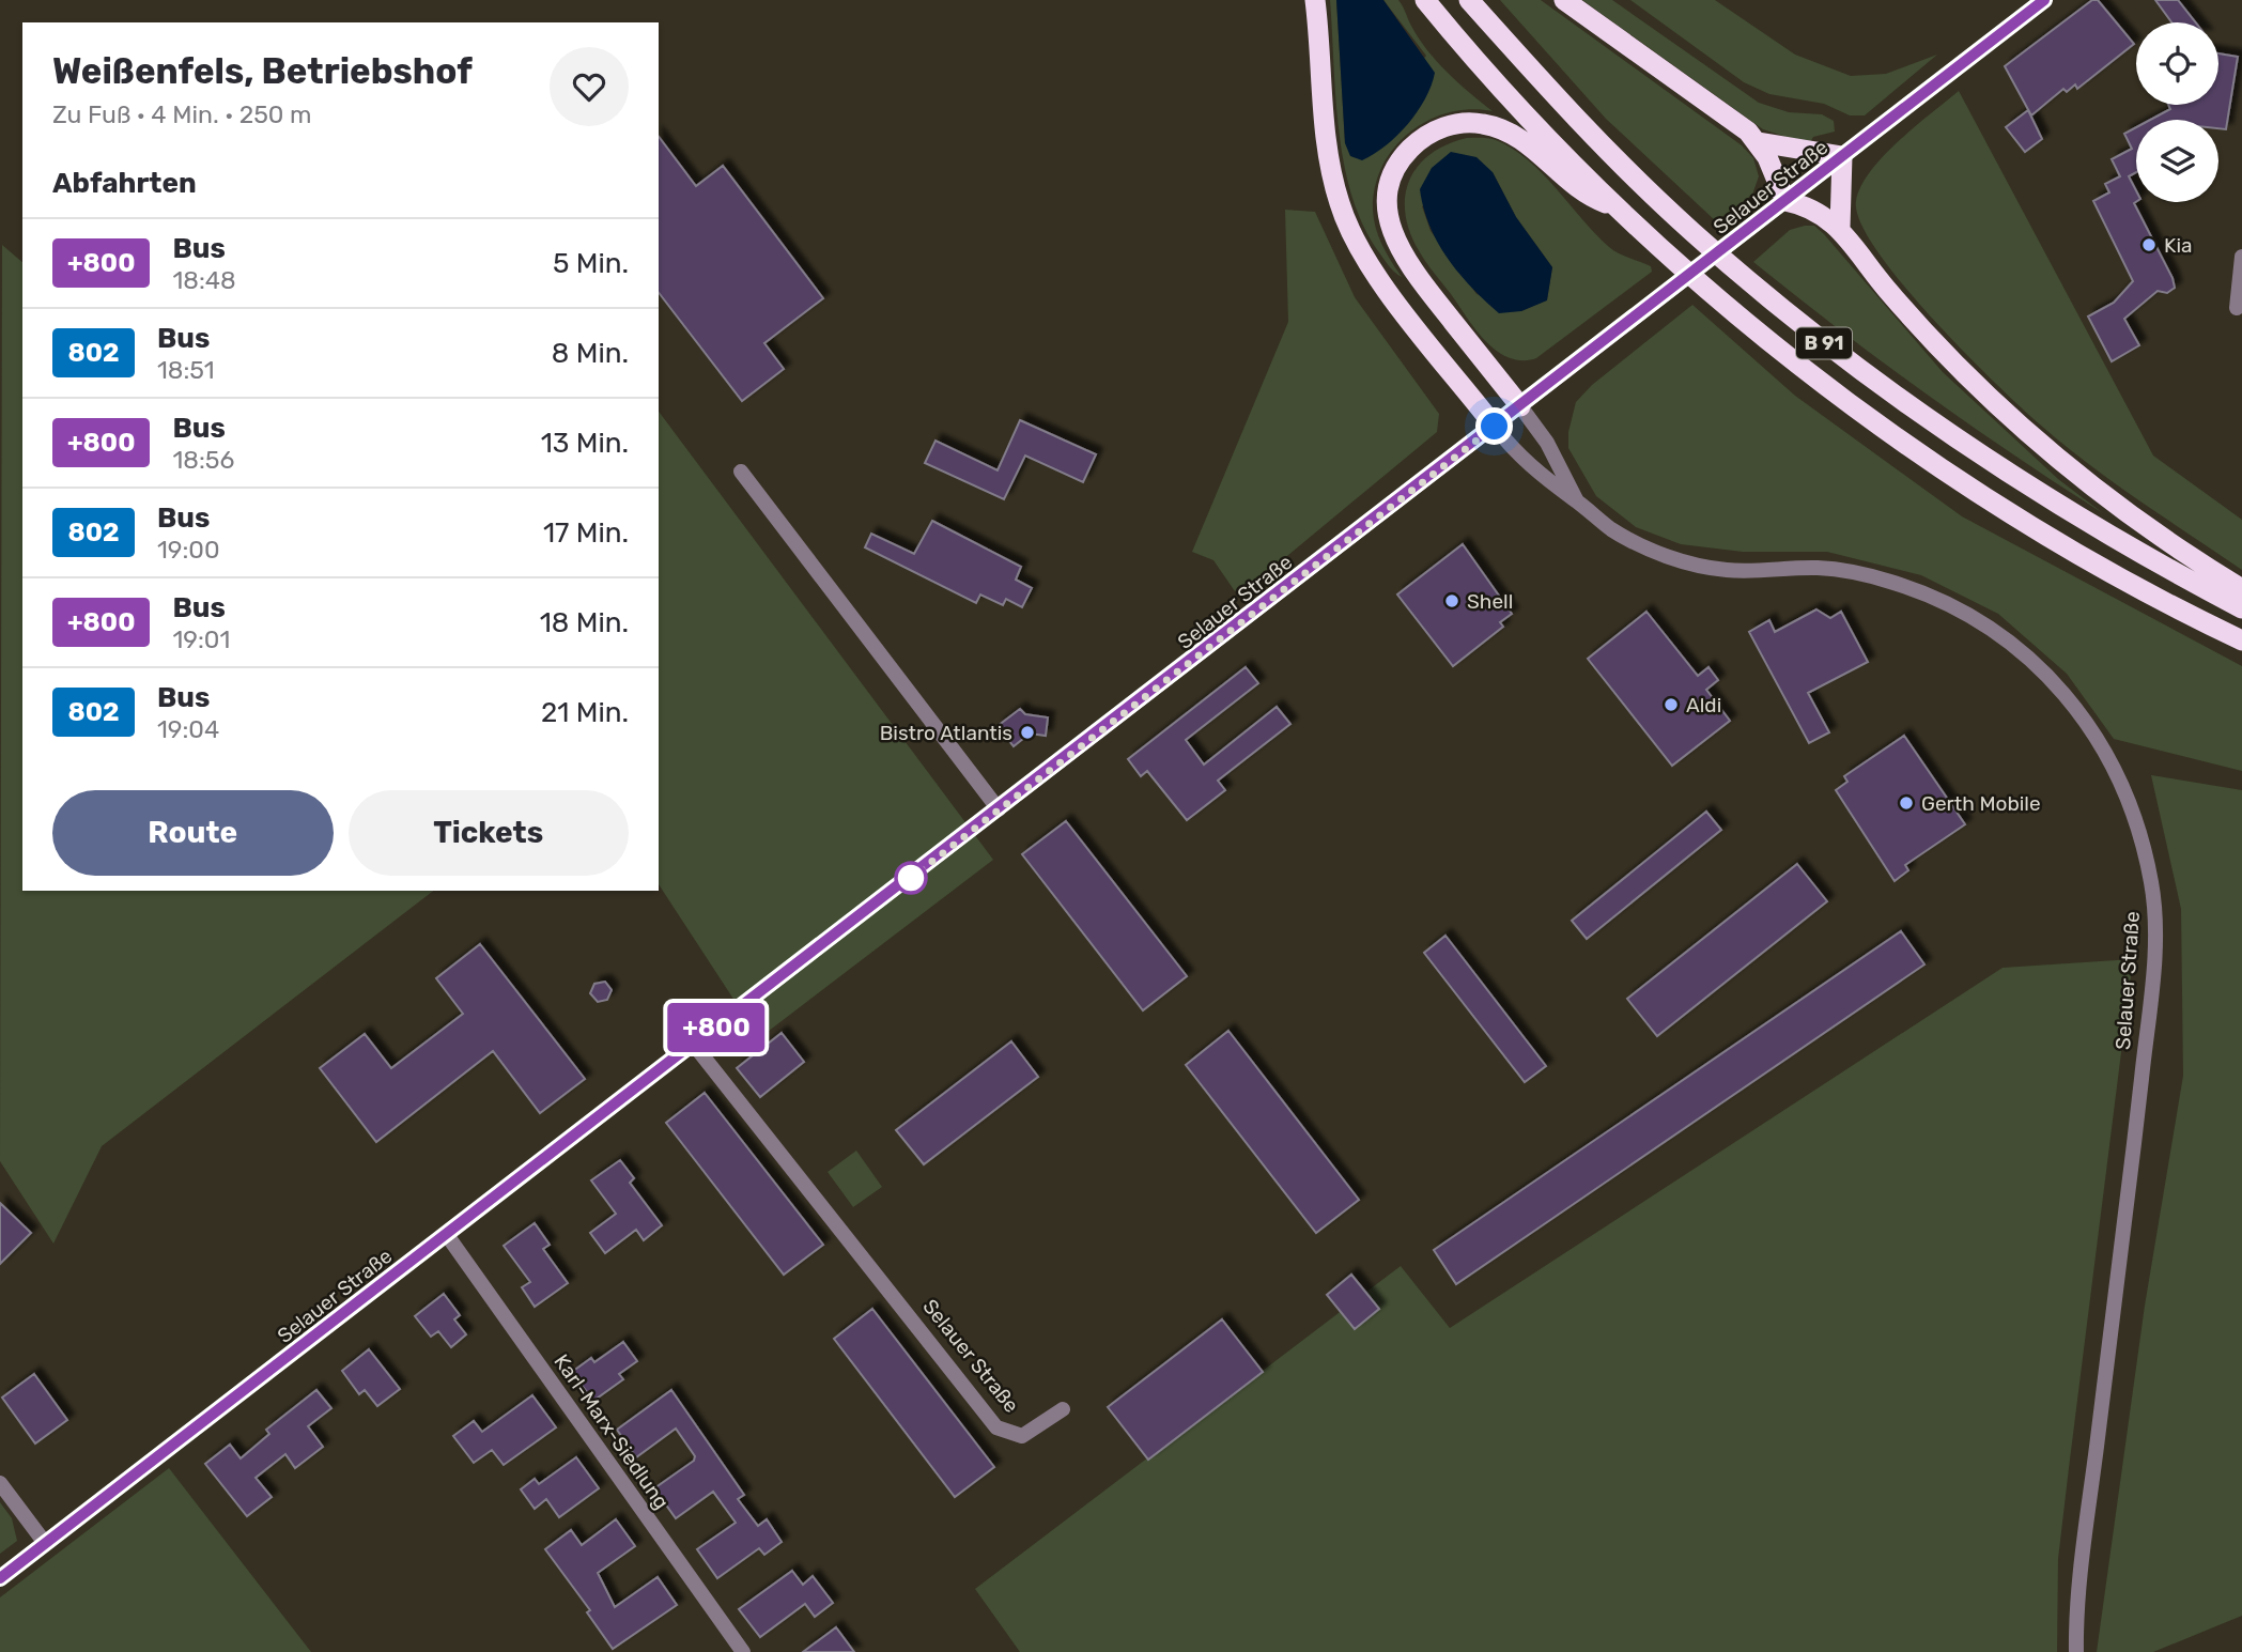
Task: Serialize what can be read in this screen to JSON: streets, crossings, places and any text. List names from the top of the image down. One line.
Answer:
{"streets":{"highway":["B 91"],"main road":["Selauer Straße"],"street":["Karl-Marx-Siedlung"]},"crossings":[["Selauer Straße","Karl-Marx-Siedlung"]],"places":["Kia","Shell","Aldi","Bistro Atlantis","Gerth Mobile"],"lines":["bus line +800"],"page":{"on_map":"+800","heading":[["Weißenfels, Betriebshof","Zu Fuß · 4 Min. · 250 m"],"Abfahrten"],"list":[{"mark":"+800","name":"Bus","note":"18:48","value":"5 Min."},{"mark":"802","name":"Bus","note":"18:51","value":"8 Min."},{"mark":"+800","name":"Bus","note":"18:56","value":"13 Min."},{"mark":"802","name":"Bus","note":"19:00","value":"17 Min."},{"mark":"+800","name":"Bus","note":"19:01","value":"18 Min."},{"mark":"802","name":"Bus","note":"19:04","value":"21 Min."}],"buttons":["Route","Tickets"]}}
